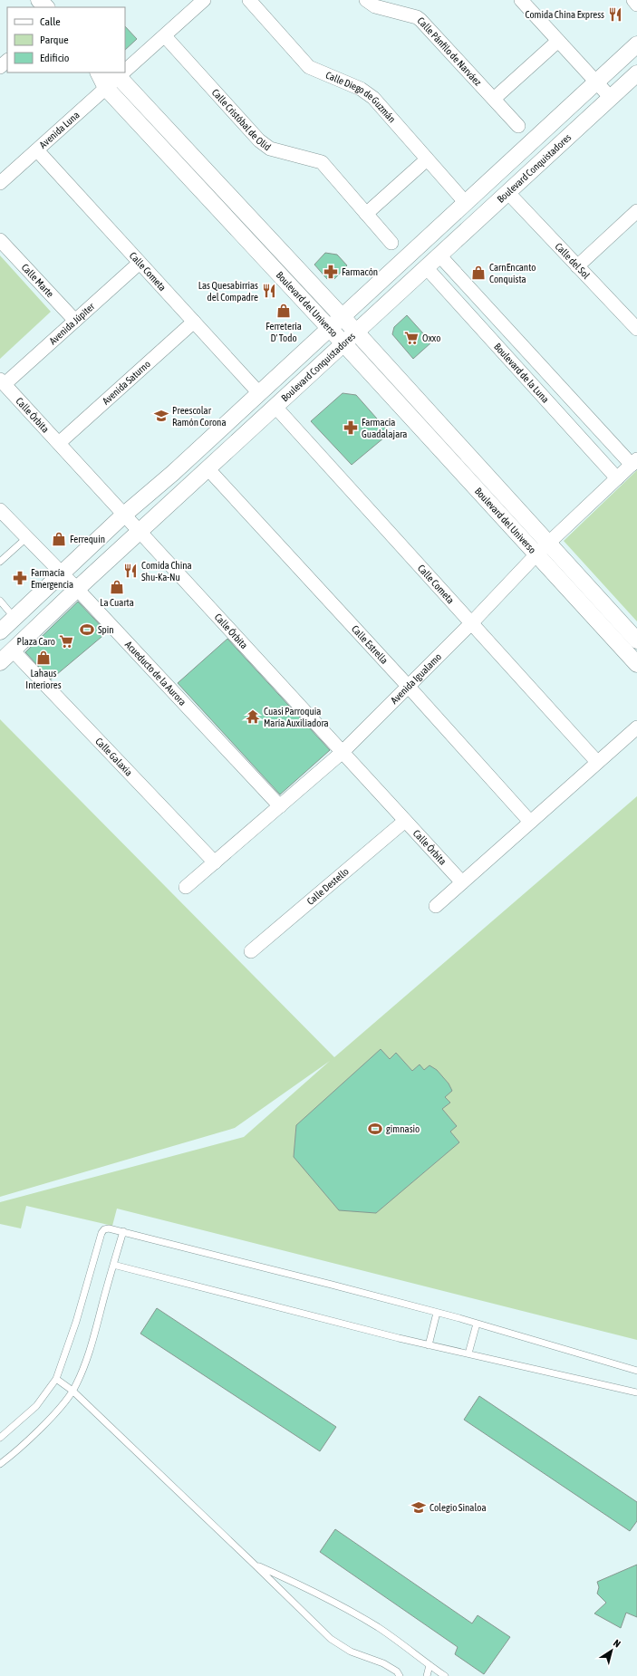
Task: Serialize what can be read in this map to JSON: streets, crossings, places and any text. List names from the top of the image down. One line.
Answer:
{"streets":{"street":["Calle Pánfilo de Narváez","Calle Diego de Guzmán","Calle Cristóbal de Olid","Avenida Luna","Boulevard Conquistadores","Calle del Sol","Calle Cometa","Calle Marte","Boulevard del Universo","Avenida Júpiter","Boulevard de la Luna","Avenida Saturno","Calle Órbita","Calle Estrella","Acueducto de la Aurora","Avenida Igualamo","Calle Galaxia","Calle Destello"]},"crossings":[["Calle Diego de Guzmán","Boulevard Conquistadores"],["Calle Cristóbal de Olid","Avenida Luna"],["Avenida Luna","Calle Cometa"],["Avenida Luna","Boulevard del Universo"],["Boulevard Conquistadores","Calle del Sol"],["Boulevard Conquistadores","Calle Cometa"],["Boulevard Conquistadores","Boulevard del Universo"],["Boulevard Conquistadores","Boulevard de la Luna"],["Boulevard Conquistadores","Calle Órbita"],["Boulevard Conquistadores","Calle Estrella"],["Boulevard Conquistadores","Acueducto de la Aurora"],["Boulevard Conquistadores","Calle Galaxia"],["Calle Cometa","Avenida Júpiter"],["Calle Cometa","Avenida Saturno"],["Calle Cometa","Avenida Igualamo"],["Calle Marte","Avenida Júpiter"],["Boulevard del Universo","Avenida Igualamo"],["Avenida Júpiter","Calle Órbita"],["Boulevard de la Luna","Avenida Igualamo"],["Avenida Saturno","Calle Órbita"],["Calle Órbita","Avenida Igualamo"],["Calle Órbita","Calle Destello"],["Calle Estrella","Avenida Igualamo"],["Acueducto de la Aurora","Avenida Igualamo"],["Avenida Igualamo","Calle Galaxia"]],"places":{"restaurant":["Comida China Express","Las Quesabirrias del Compadre","Comida China Shu-Ka-Nu"],"pharmacy":["Farmacón","Farmacia Guadalajara","Farmacía Emergencia"],"shop":["CarnEncanto Conquista","Ferretería D' Todo","Ferrequin","La Cuarta","Lahaus Interiores"],"supermarket":["Oxxo","Plaza Caro"],"school or university":["Preescolar Ramón Corona","Colegio Sinaloa"],"sports":["Spin","gimnasio"],"temple":["Cuasi Parroquia María Auxiliadora"]},"legend":["Calle","Parque","Edificio"],"north":"top right"}
